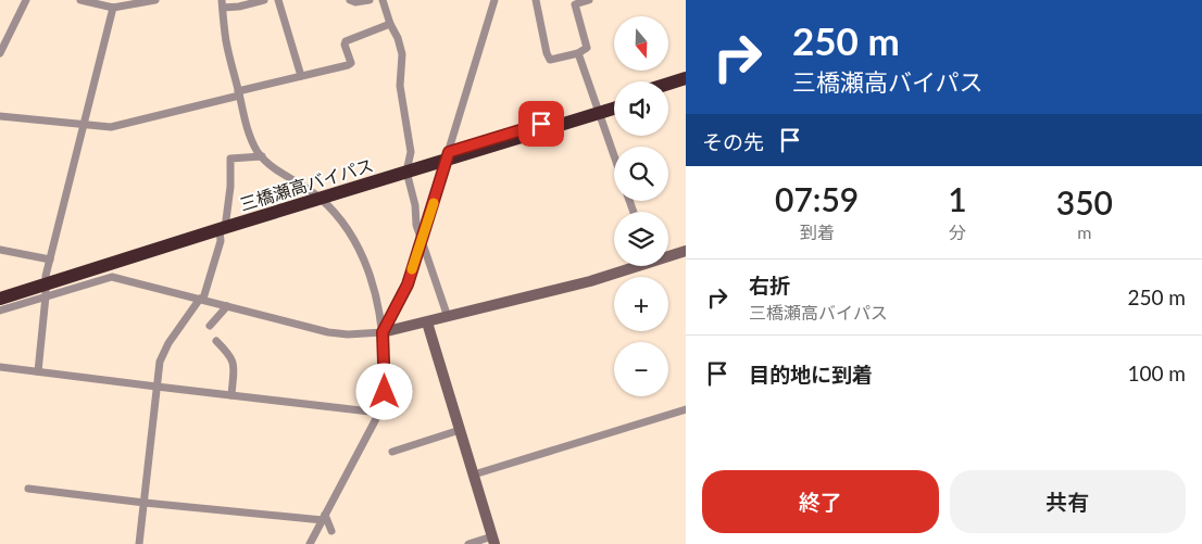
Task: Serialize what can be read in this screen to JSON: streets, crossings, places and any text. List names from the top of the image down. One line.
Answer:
{"streets":{"highway":["三橋瀬高バイパス"]},"north":"bottom","page":{"turn":["250 m","三橋瀬高バイパス"],"map_buttons":["+","−"],"then":"その先","eta":["07:59","到着","1","分","350","m"],"list":[{"name":"右折","note":"三橋瀬高バイパス","value":"250 m"},{"name":"目的地に到着","value":"100 m"}],"buttons":["終了","共有"]}}
